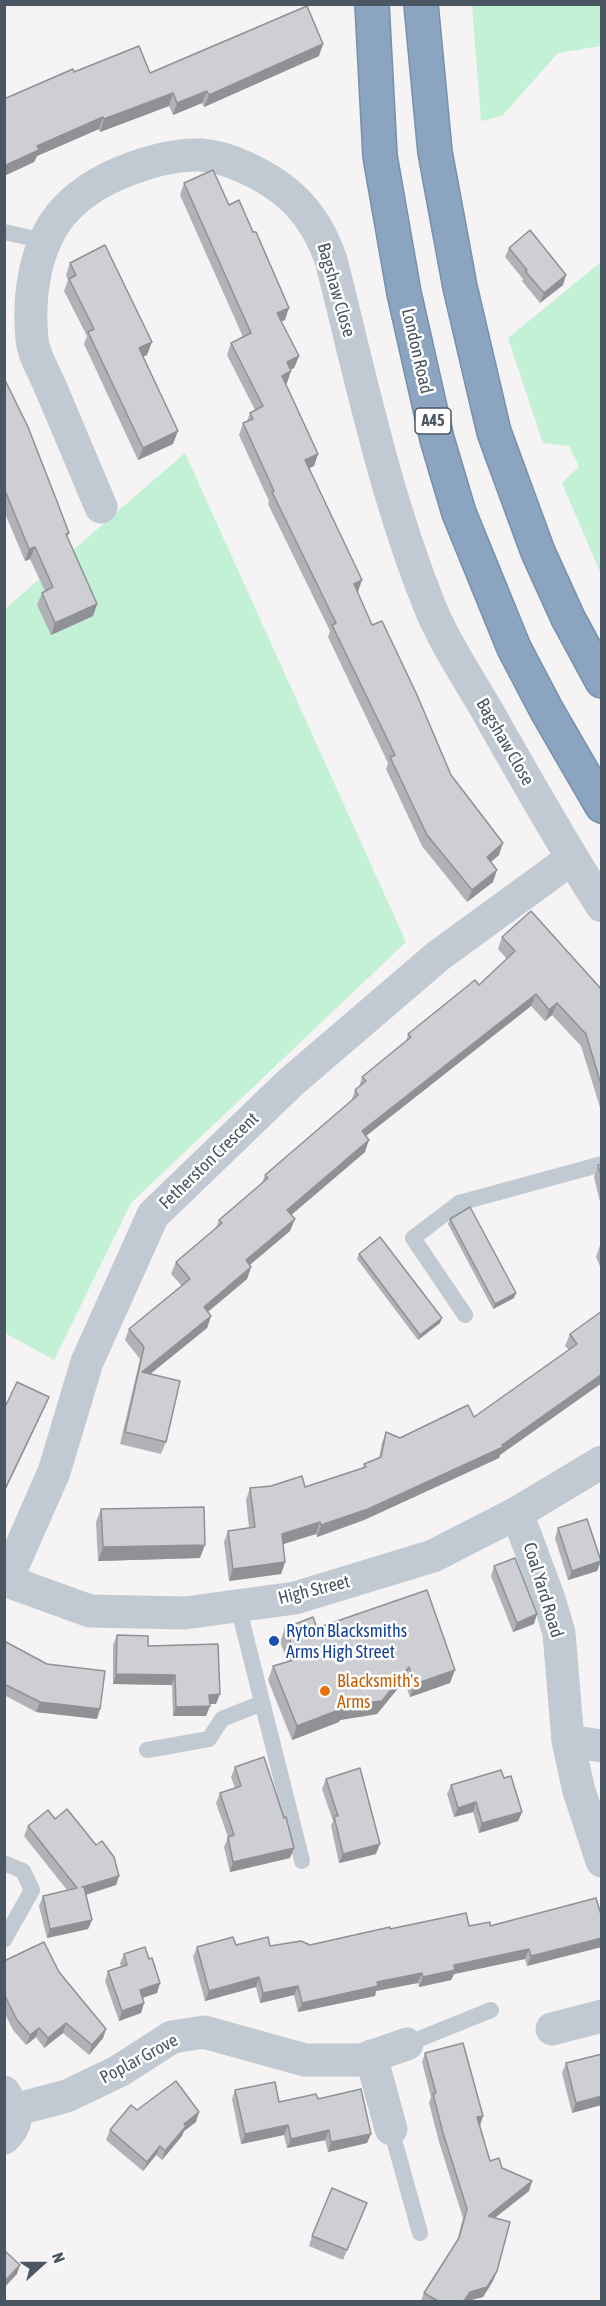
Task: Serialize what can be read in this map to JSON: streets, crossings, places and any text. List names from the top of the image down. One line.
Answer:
{"streets":{"highway":["London Road","A45"],"street":["Bagshaw Close","Fetherston Crescent","High Street","Coal Yard Road","Poplar Grove"]},"crossings":[["Bagshaw Close","Fetherston Crescent"],["Fetherston Crescent","High Street"],["High Street","Coal Yard Road"]],"places":["Ryton Blacksmiths Arms High Street","Blacksmith's Arms"],"north":"right"}
